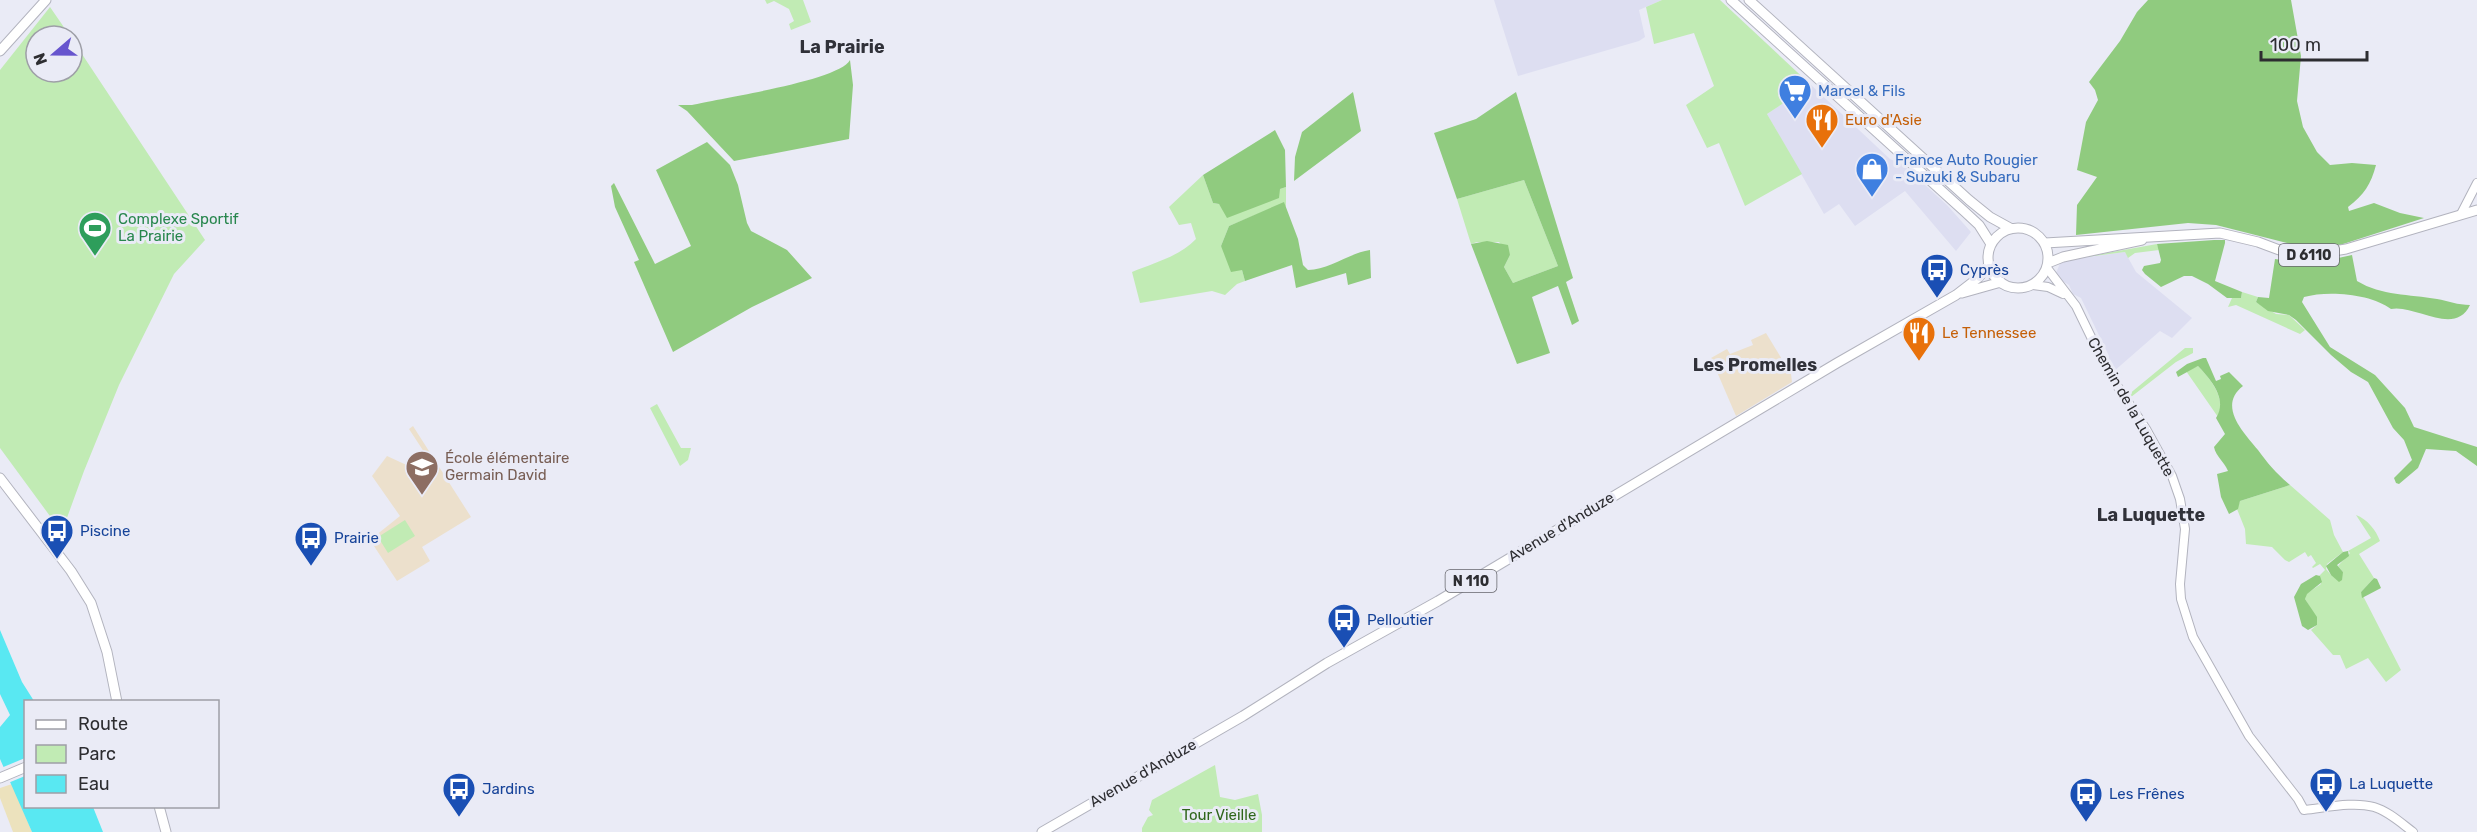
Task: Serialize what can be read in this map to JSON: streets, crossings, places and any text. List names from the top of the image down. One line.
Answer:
{"streets":{"main road":["D 6110","Avenue d'Anduze","N 110"],"street":["Chemin de la Luquette"]},"crossings":[["D 6110","Chemin de la Luquette"],["D 6110","Avenue d'Anduze"],["Chemin de la Luquette","Avenue d'Anduze"]],"districts":["La Prairie","Les Promelles","La Luquette"],"parks":["Tour Vieille"],"places":{"supermarket":["Marcel & Fils"],"restaurant":["Euro d'Asie","Le Tennessee"],"shop":["France Auto Rougier - Suzuki & Subaru"],"sports":["Complexe Sportif La Prairie"],"bus stop":["Cyprès","Piscine","Prairie","Pelloutier","La Luquette","Jardins","Les Frênes"],"school or university":["École élémentaire Germain David"]},"legend":["Route","Parc","Eau"],"scale_bar":"100 m","north":"left"}
